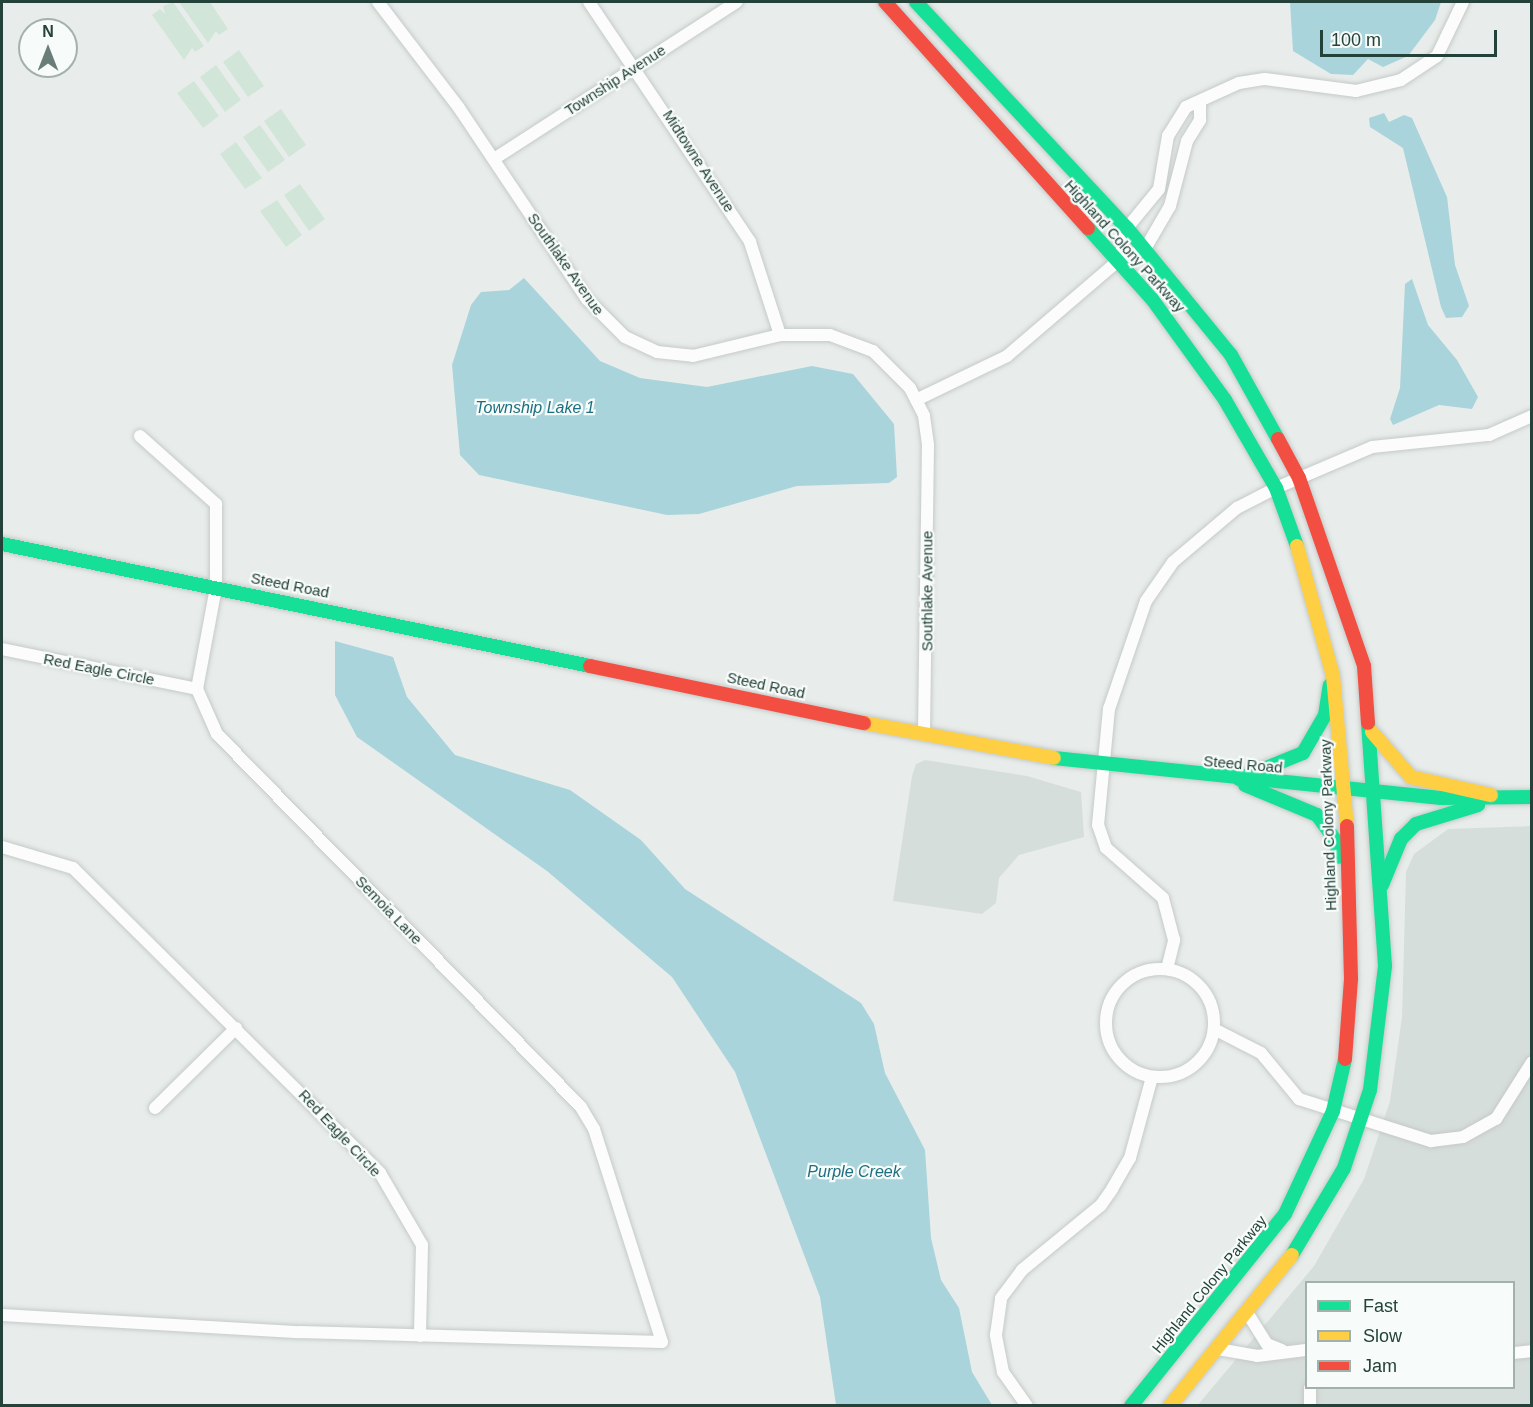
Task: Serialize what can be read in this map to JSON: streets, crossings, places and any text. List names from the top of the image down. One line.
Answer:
{"streets":{"street":["Township Avenue","Midtowne Avenue","Highland Colony Parkway","Southlake Avenue","Steed Road","Red Eagle Circle","Semoia Lane"]},"crossings":[["Township Avenue","Midtowne Avenue"],["Township Avenue","Southlake Avenue"],["Midtowne Avenue","Southlake Avenue"],["Highland Colony Parkway","Steed Road"],["Southlake Avenue","Steed Road"],["Red Eagle Circle","Semoia Lane"]],"water":["Township Lake 1","Purple Creek"],"legend":["Fast","Slow","Jam"],"scale_bar":"100 m","north":"top"}
